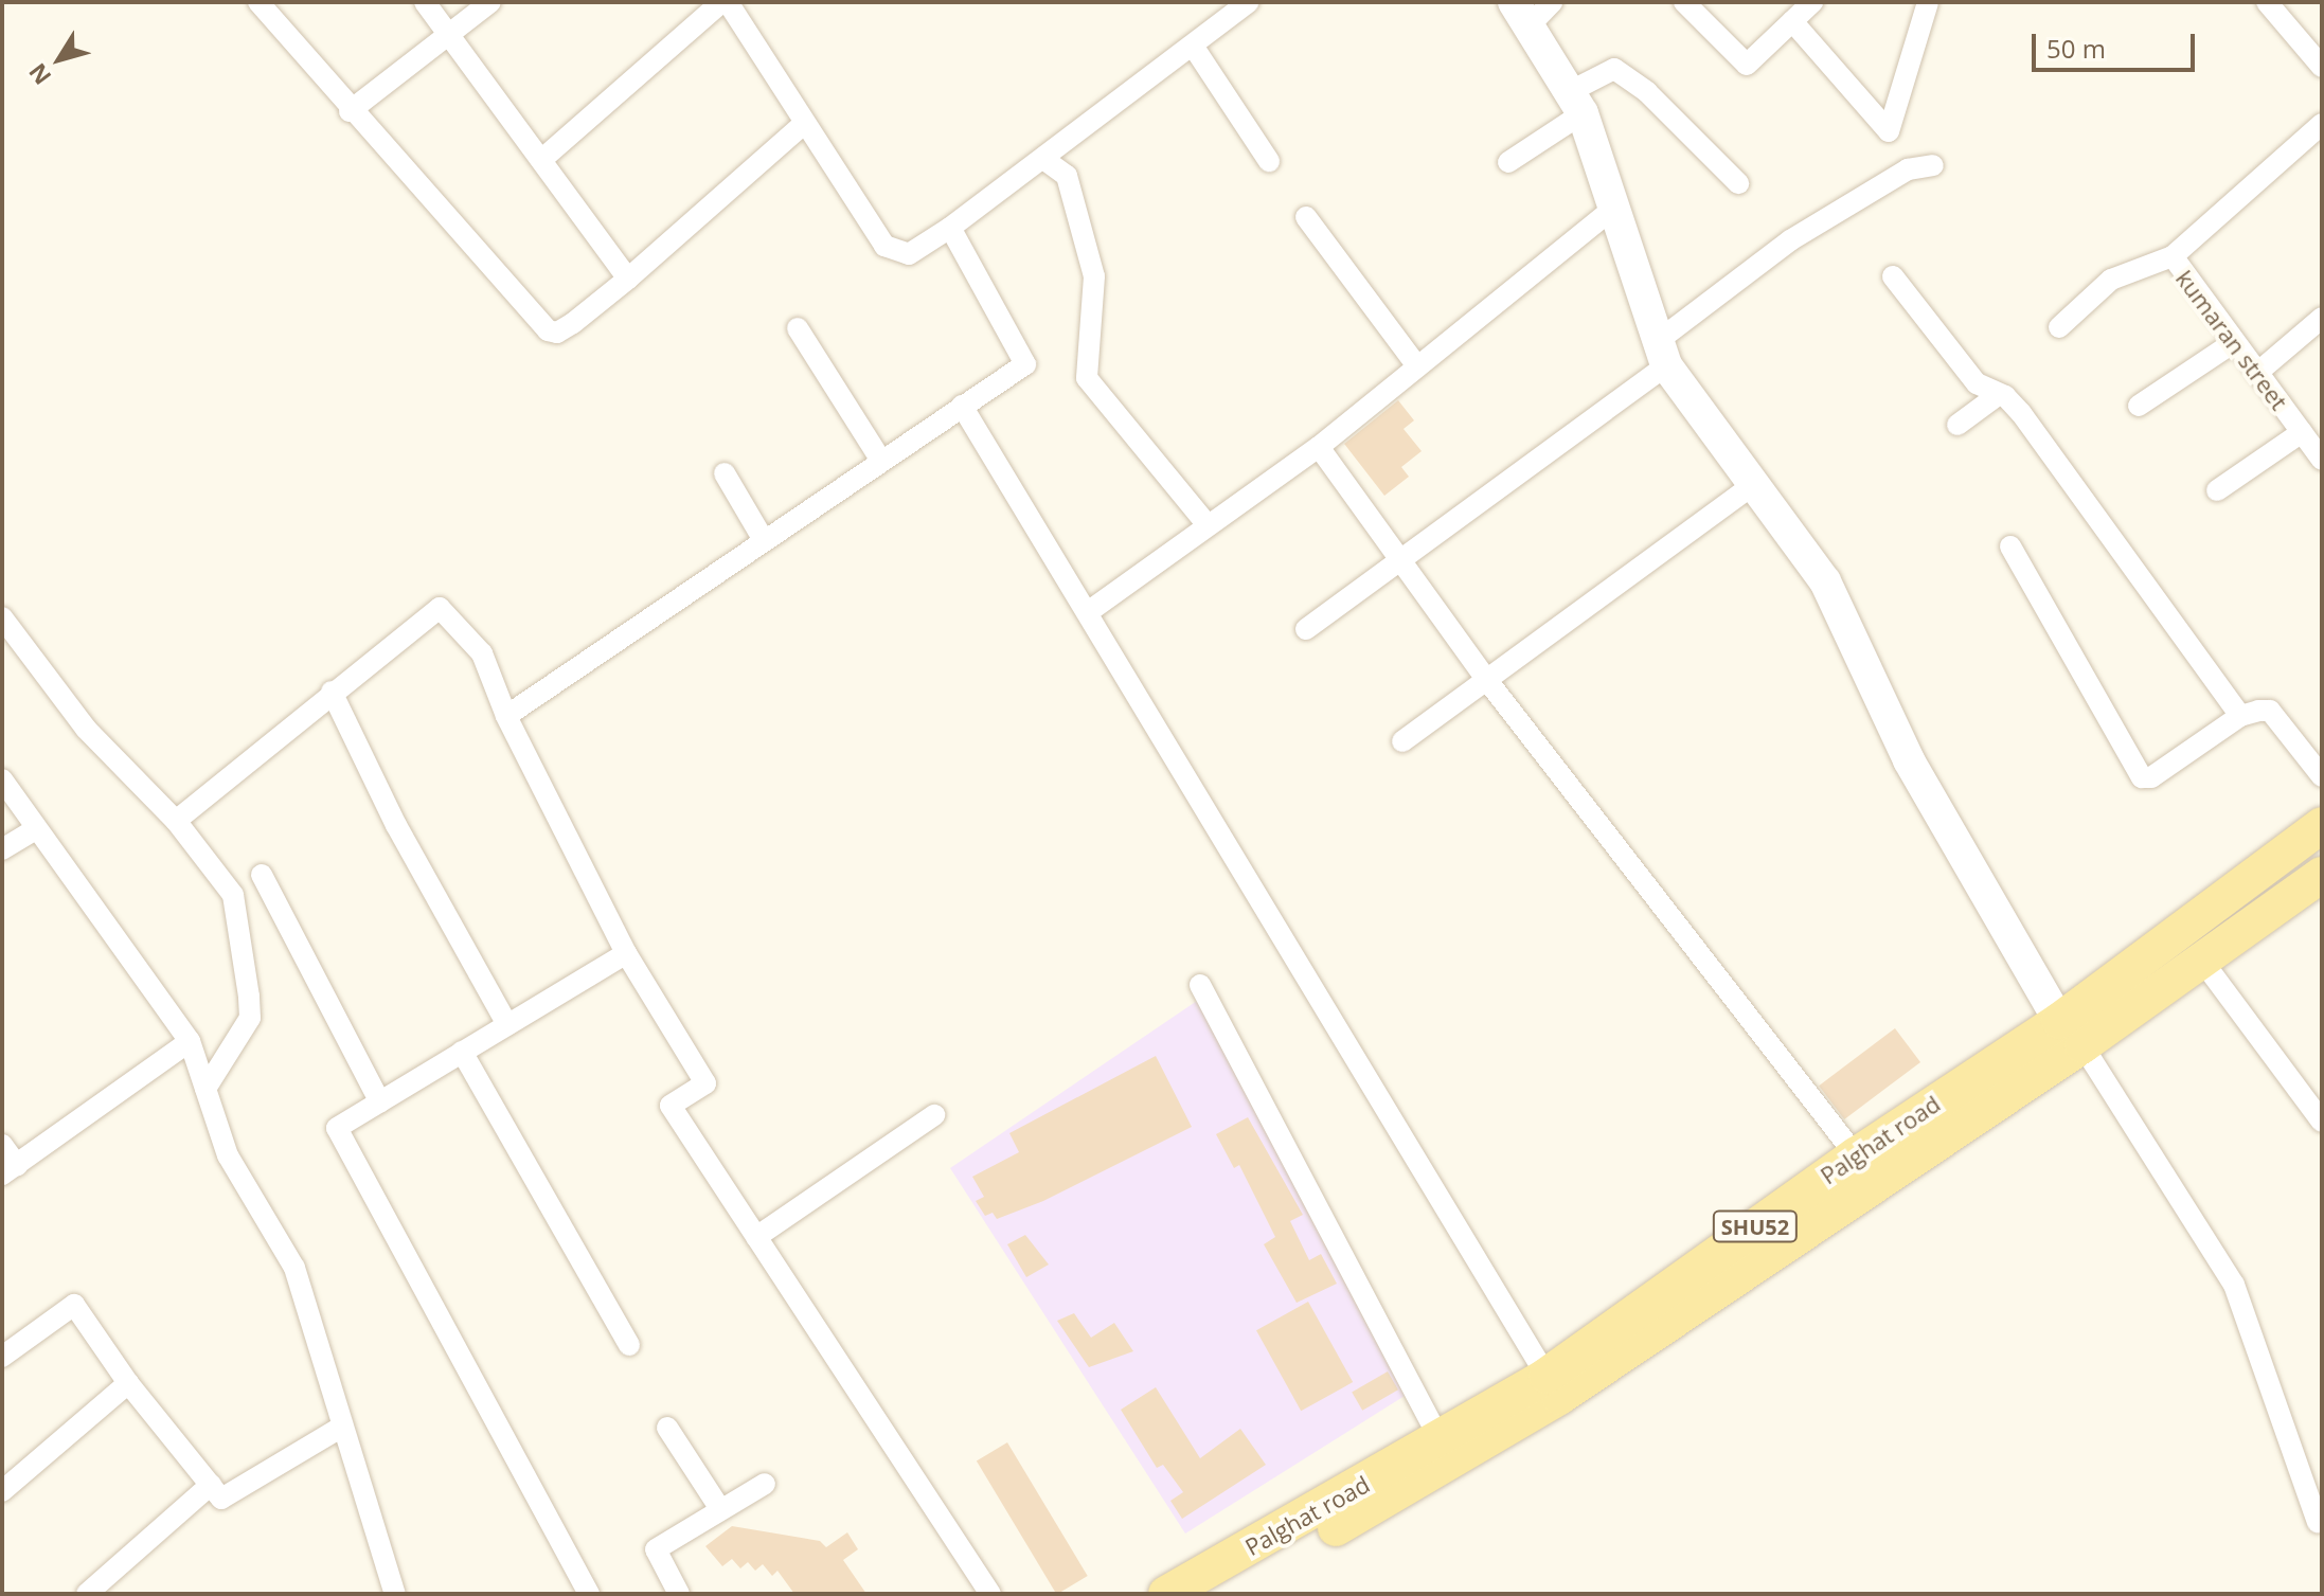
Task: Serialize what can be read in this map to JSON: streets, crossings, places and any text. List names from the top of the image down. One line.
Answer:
{"streets":{"main road":["Palghat road","SHU52"],"street":["kumaran street"]},"scale_bar":"50 m","north":"bottom left"}
